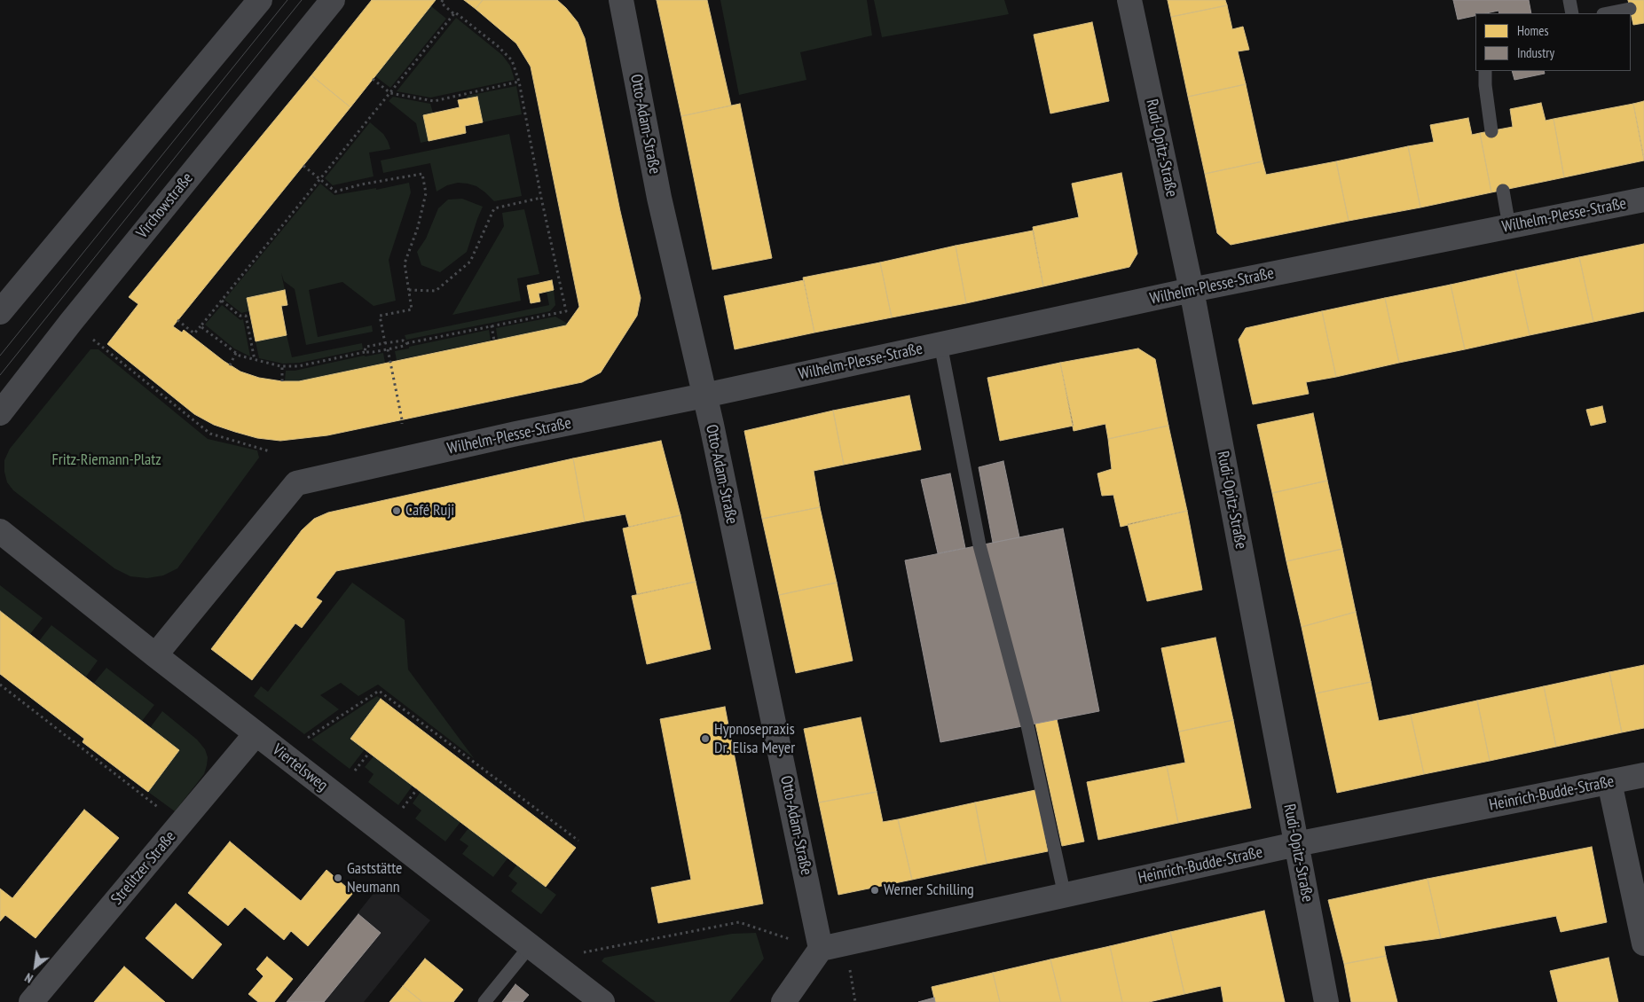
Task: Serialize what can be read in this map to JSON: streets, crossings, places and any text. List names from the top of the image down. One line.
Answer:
{"streets":{"main road":["Virchowstraße"],"street":["Otto-Adam-Straße","Rudi-Opitz-Straße","Wilhelm-Plesse-Straße","Viertelsweg","Heinrich-Budde-Straße","Strelitzer Straße"]},"crossings":[["Otto-Adam-Straße","Wilhelm-Plesse-Straße"],["Otto-Adam-Straße","Heinrich-Budde-Straße"],["Rudi-Opitz-Straße","Wilhelm-Plesse-Straße"],["Rudi-Opitz-Straße","Heinrich-Budde-Straße"],["Wilhelm-Plesse-Straße","Viertelsweg"],["Viertelsweg","Strelitzer Straße"]],"parks":["Fritz-Riemann-Platz"],"places":["Café Ruji","Hypnosepraxis Dr. Elisa Meyer","Gaststätte Neumann","Werner Schilling"],"legend":["Homes","Industry"],"north":"bottom left"}
